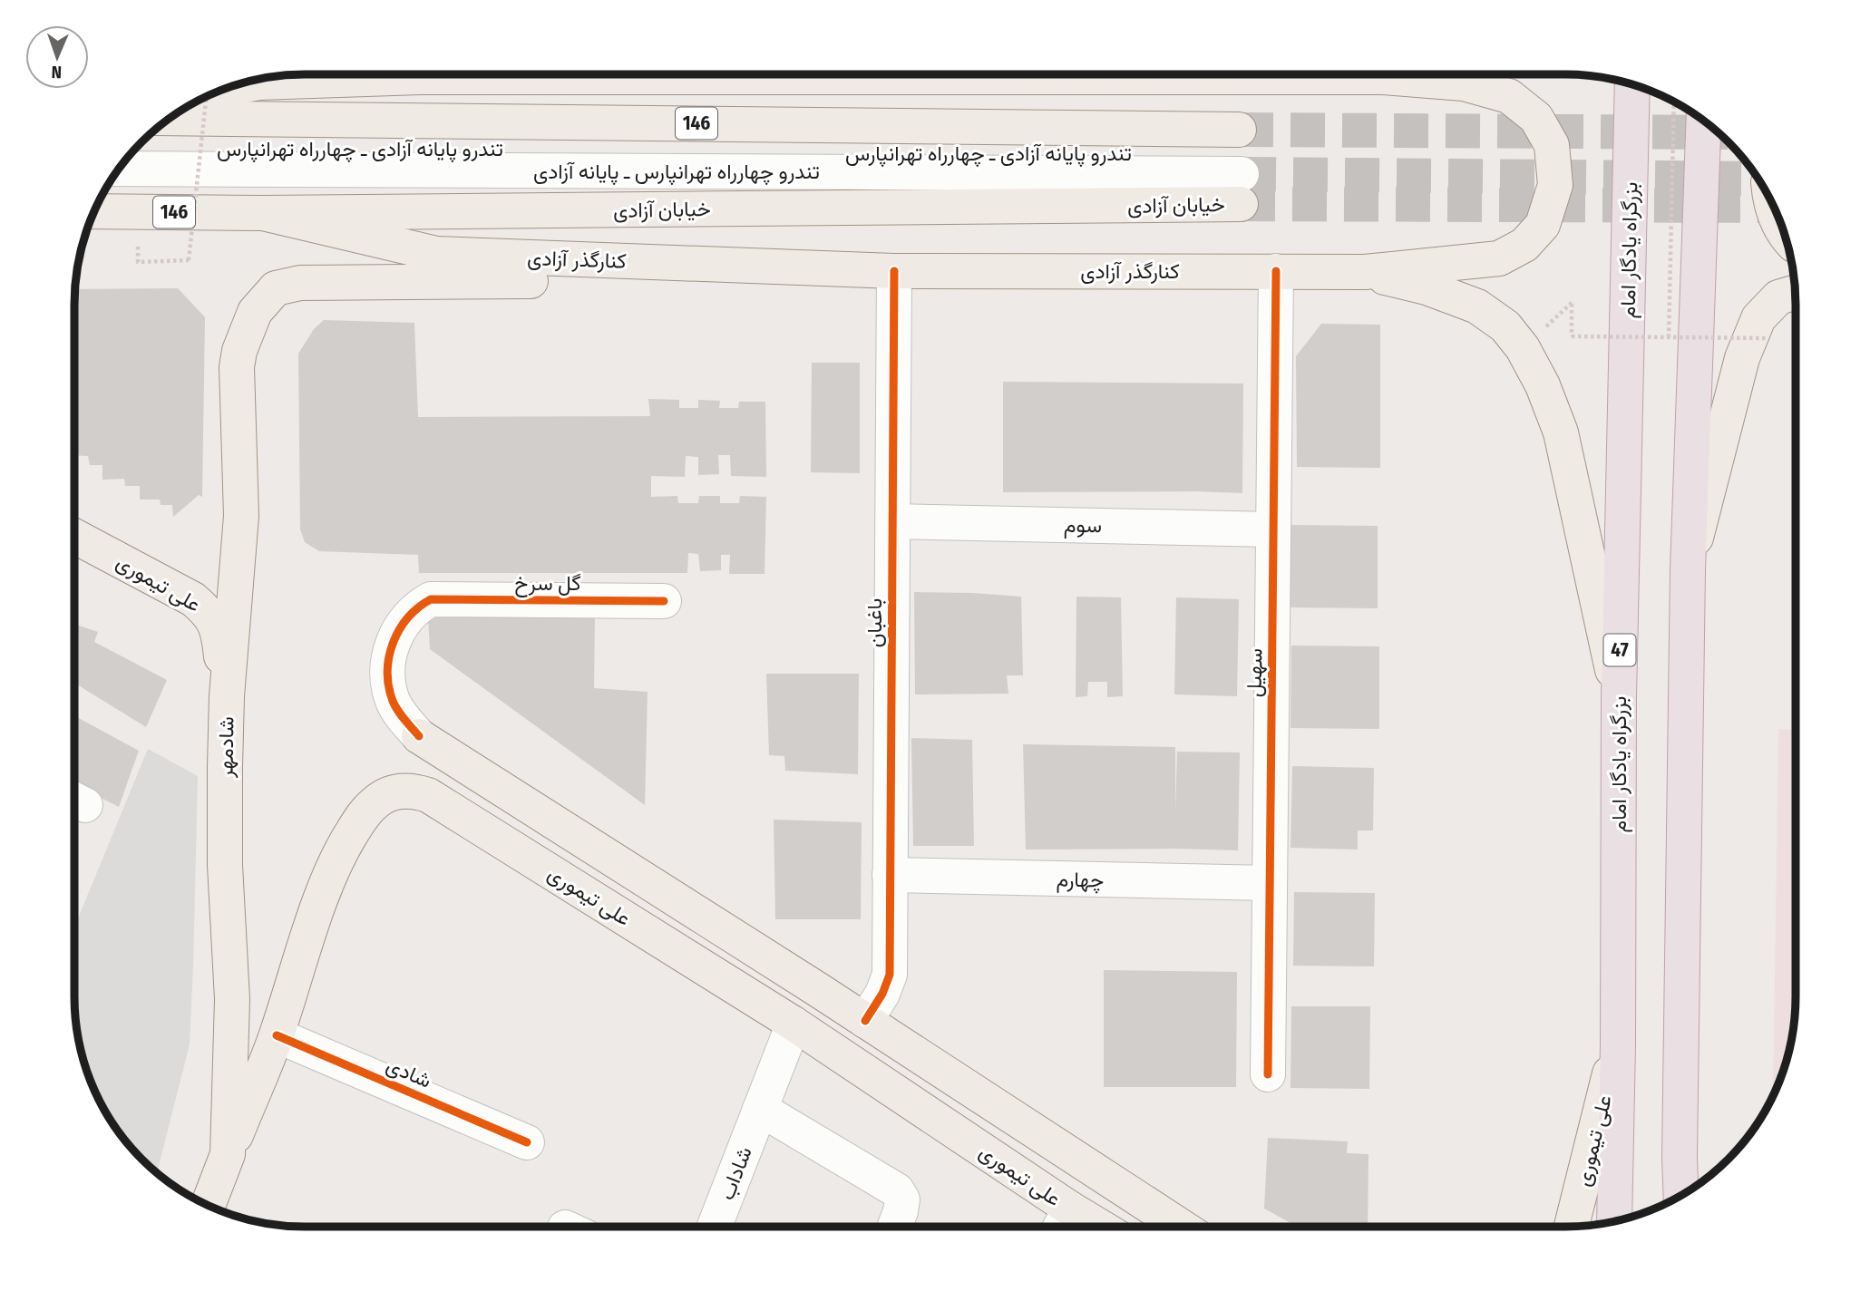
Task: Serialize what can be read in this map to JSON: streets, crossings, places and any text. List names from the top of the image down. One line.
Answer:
{"streets":{"highway":["بزرگراه یادگار امام","47"],"main road":["146","خیابان آزادی","کنارگذر آزادی","علی تیموری","شادمهر"],"street":["تندرو پایانه آزادی ـ چهارراه تهرانپارس","تندرو چهارراه تهرانپارس ـ پایانه آزادی","سوم","گل سرخ","باغبان","سهیل","چهارم","شادی","شاداب"]},"crossings":[["146","تندرو پایانه آزادی ـ چهارراه تهرانپارس"],["146","تندرو چهارراه تهرانپارس ـ پایانه آزادی"],["146","خیابان آزادی"],["تندرو پایانه آزادی ـ چهارراه تهرانپارس","تندرو چهارراه تهرانپارس ـ پایانه آزادی"],["تندرو پایانه آزادی ـ چهارراه تهرانپارس","خیابان آزادی"],["تندرو چهارراه تهرانپارس ـ پایانه آزادی","خیابان آزادی"],["خیابان آزادی","کنارگذر آزادی"],["بزرگراه یادگار امام","علی تیموری"],["کنارگذر آزادی","باغبان"],["کنارگذر آزادی","سهیل"],["کنارگذر آزادی","شادمهر"],["سوم","باغبان"],["سوم","سهیل"],["علی تیموری","گل سرخ"],["علی تیموری","باغبان"],["علی تیموری","شادمهر"],["علی تیموری","شادی"],["علی تیموری","شاداب"],["باغبان","چهارم"],["سهیل","چهارم"]],"north":"bottom"}
